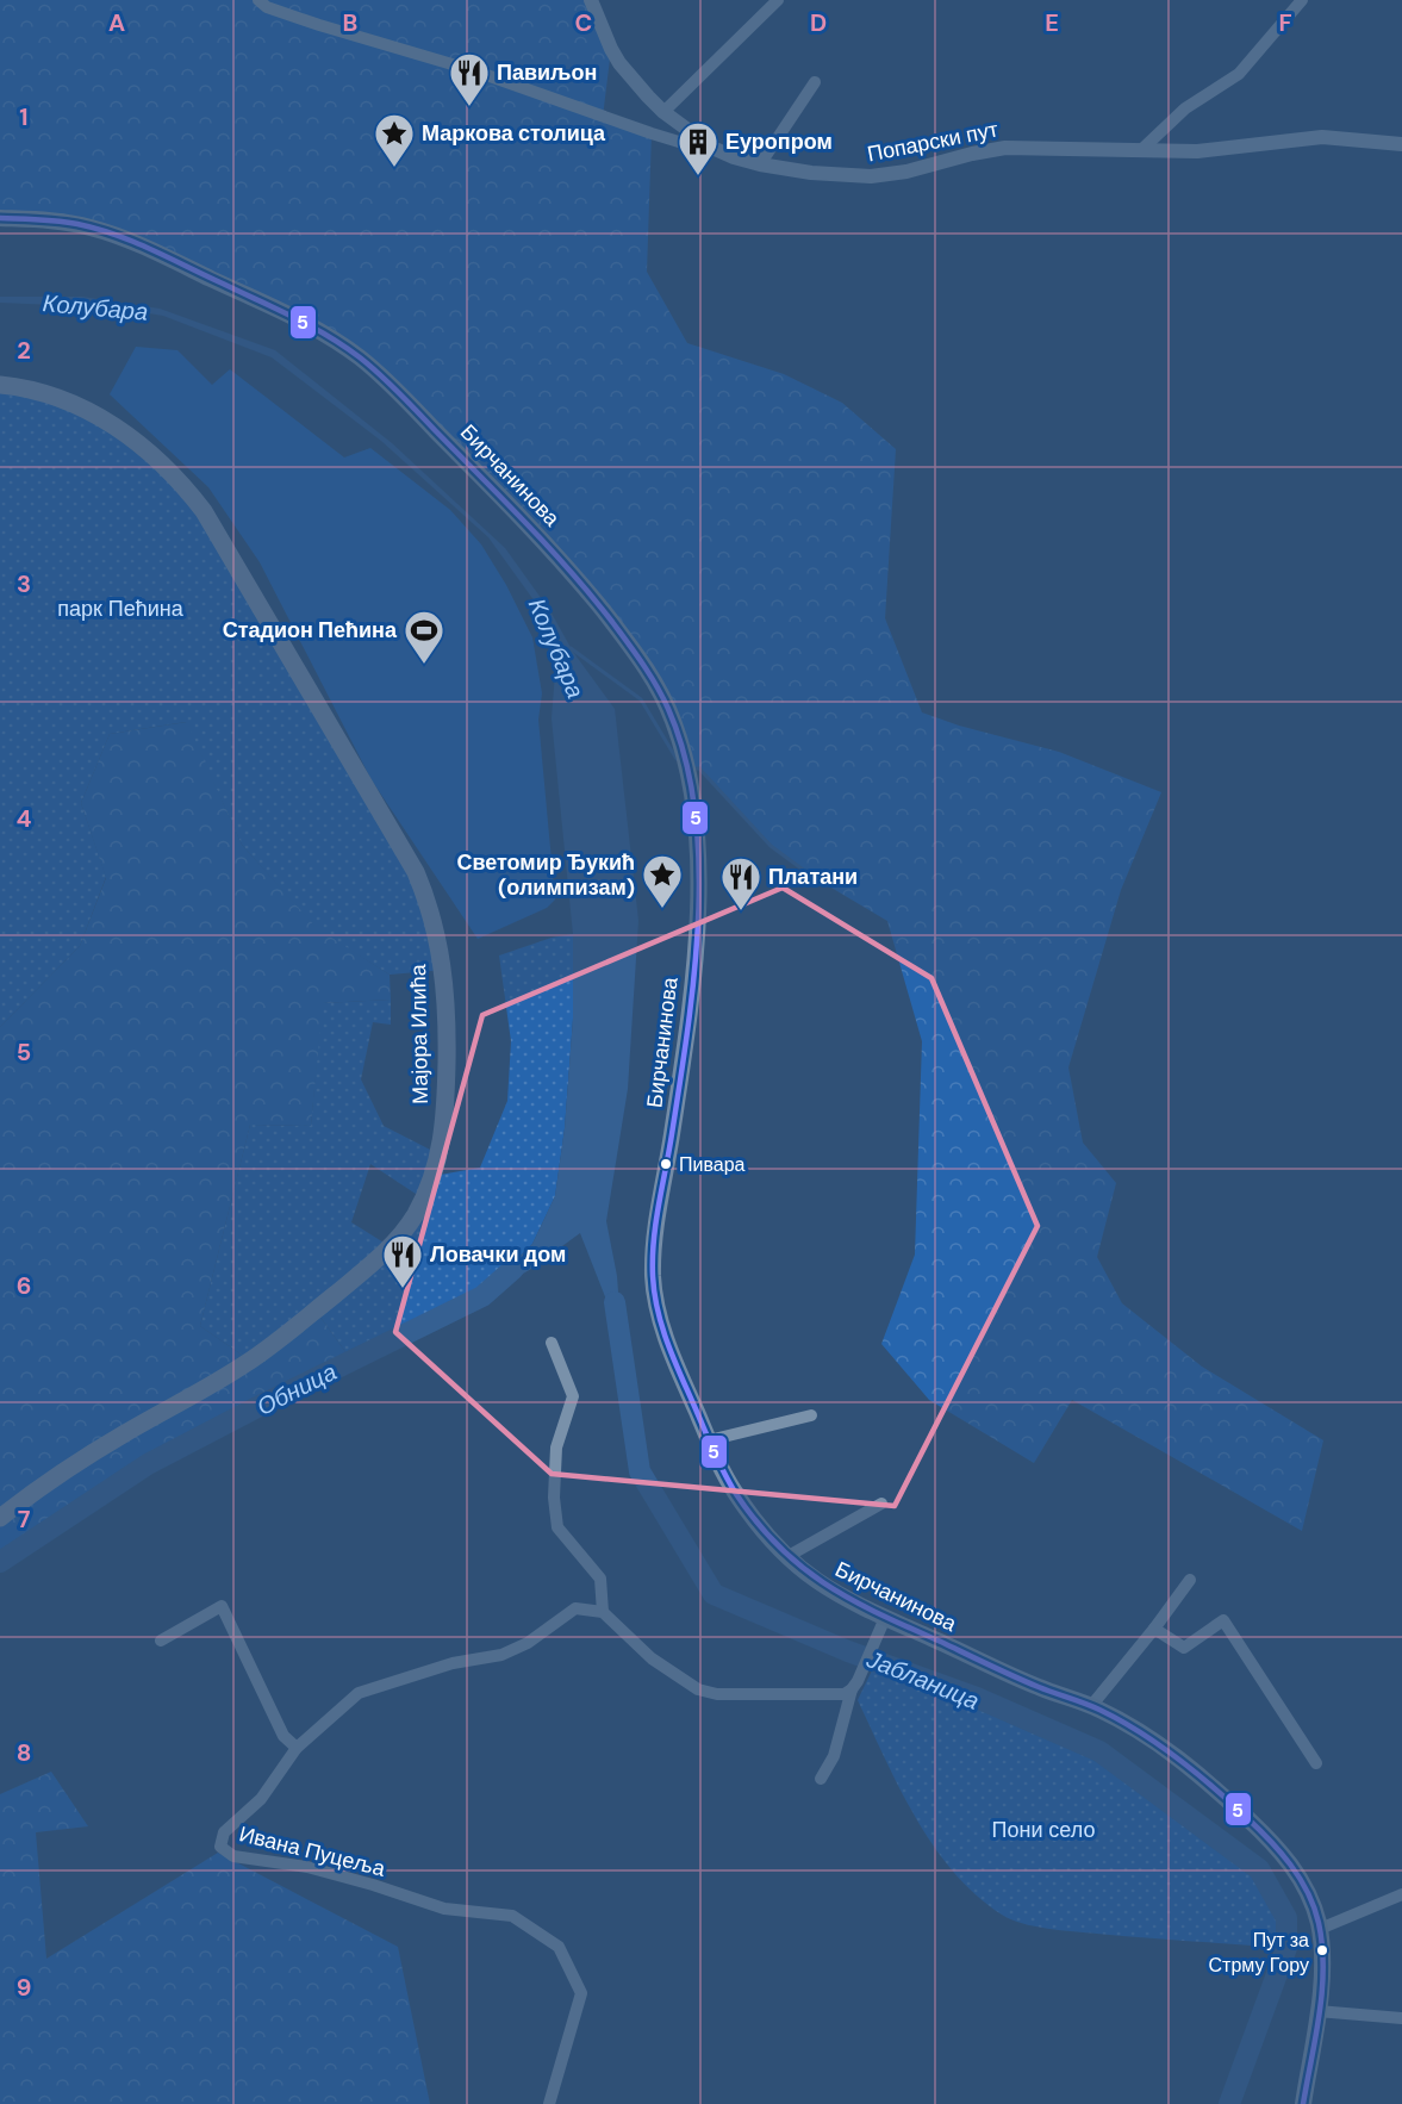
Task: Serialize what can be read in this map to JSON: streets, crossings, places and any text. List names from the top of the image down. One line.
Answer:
{"streets":{"main road":["Бирчанинова","Мајора Илића"],"street":["Попарски пут","Ивана Пуцеља"]},"water":["Колубара","Обница","Јабланица"],"parks":["парк Пећина","Пони село"],"places":{"restaurant":["Павиљон","Платани","Ловачки дом"],"place":["Маркова столица","Светомир Ђукић (олимпизам)"],"building":["Еуропром"],"sports":["Стадион Пећина"],"other":["Пивара","Пут за Стрму Гору"]},"lines":["transit line 5"],"grid":{"columns":["A","B","C","D","E","F"],"rows":["1","2","3","4","5","6","7","8","9"]}}
